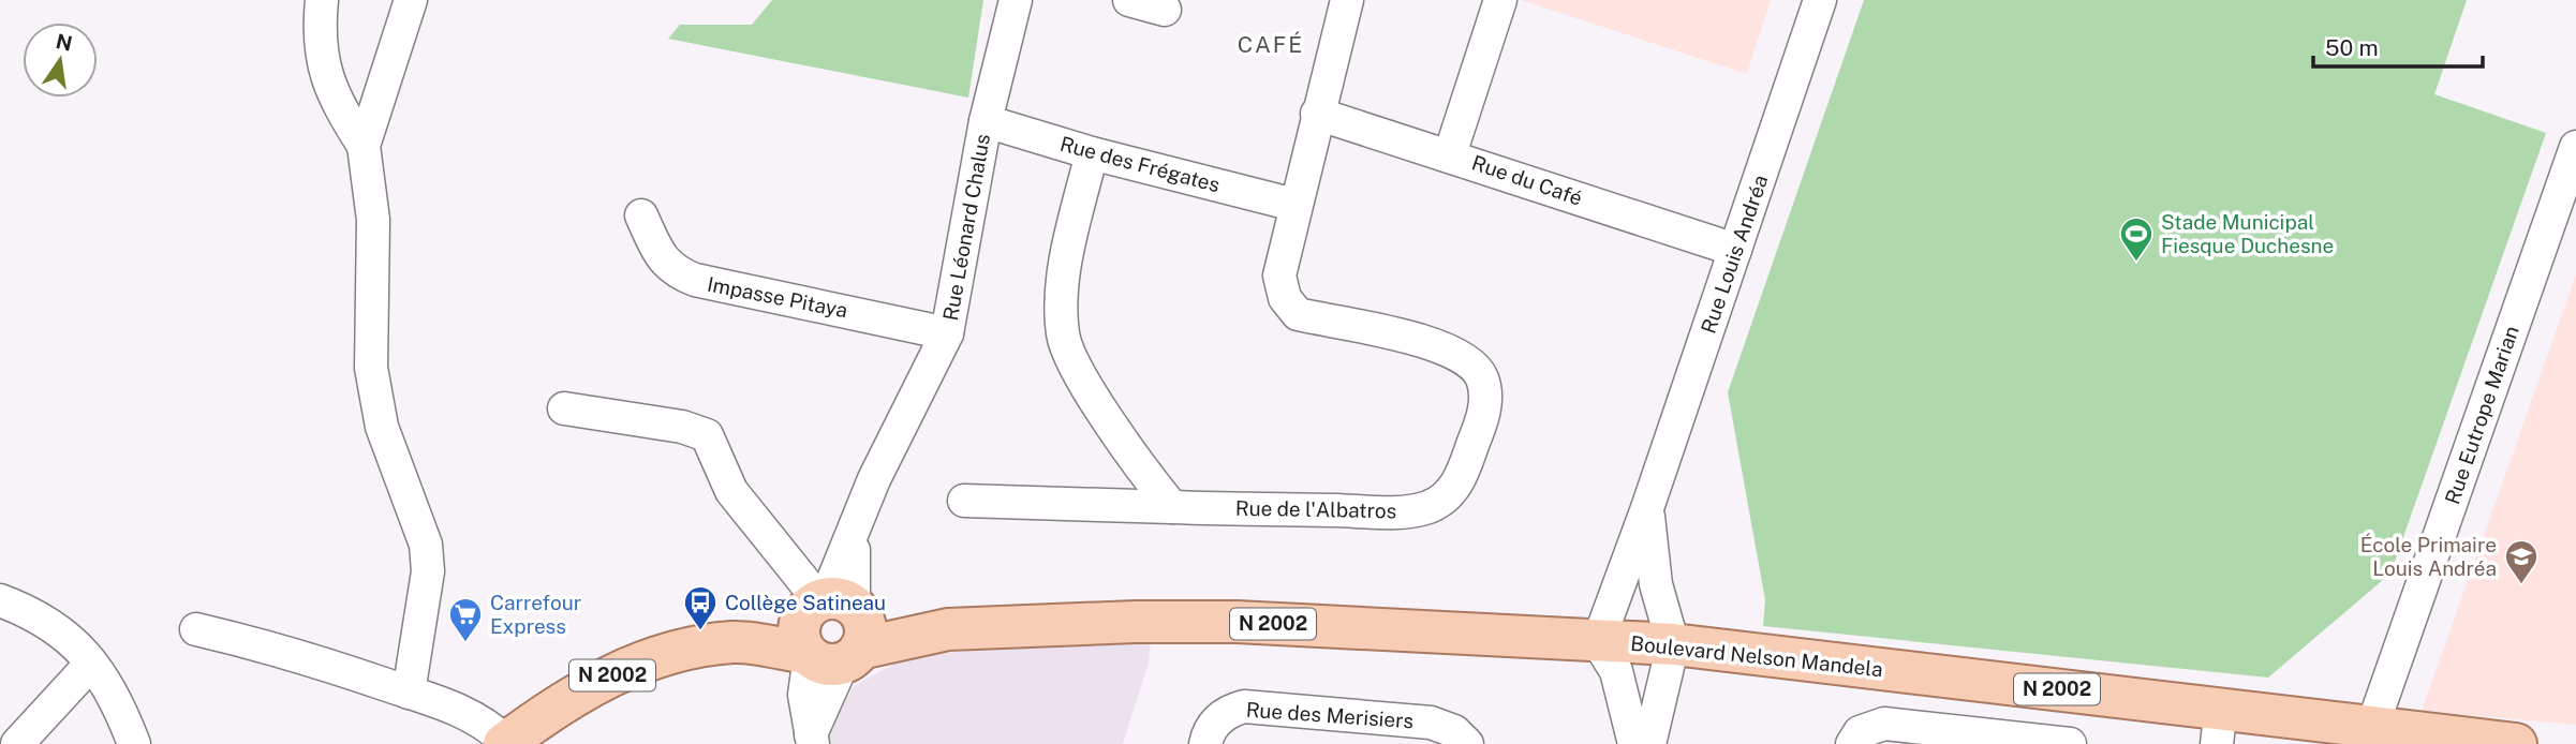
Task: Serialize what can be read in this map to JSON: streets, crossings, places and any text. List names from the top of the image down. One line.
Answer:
{"streets":{"main road":["N 2002","Boulevard Nelson Mandela"],"street":["Rue des Frégates","Rue du Café","Rue Léonard Chalus","Rue Louis Andréa","Impasse Pitaya","Rue Eutrope Marian","Rue de l'Albatros","Rue des Merisiers"]},"crossings":[["Rue des Frégates","Rue Léonard Chalus"],["Rue des Frégates","Rue de l'Albatros"],["Rue du Café","Rue Louis Andréa"],["Rue Léonard Chalus","Impasse Pitaya"],["Rue Léonard Chalus","Boulevard Nelson Mandela"],["Rue Louis Andréa","Boulevard Nelson Mandela"],["Rue Eutrope Marian","Boulevard Nelson Mandela"]],"districts":["CAFÉ"],"places":{"sports":["Stade Municipal Fiesque Duchesne"],"school or university":["École Primaire Louis Andréa"],"bus stop":["Collège Satineau"],"supermarket":["Carrefour Express"]},"scale_bar":"50 m","north":"top"}
